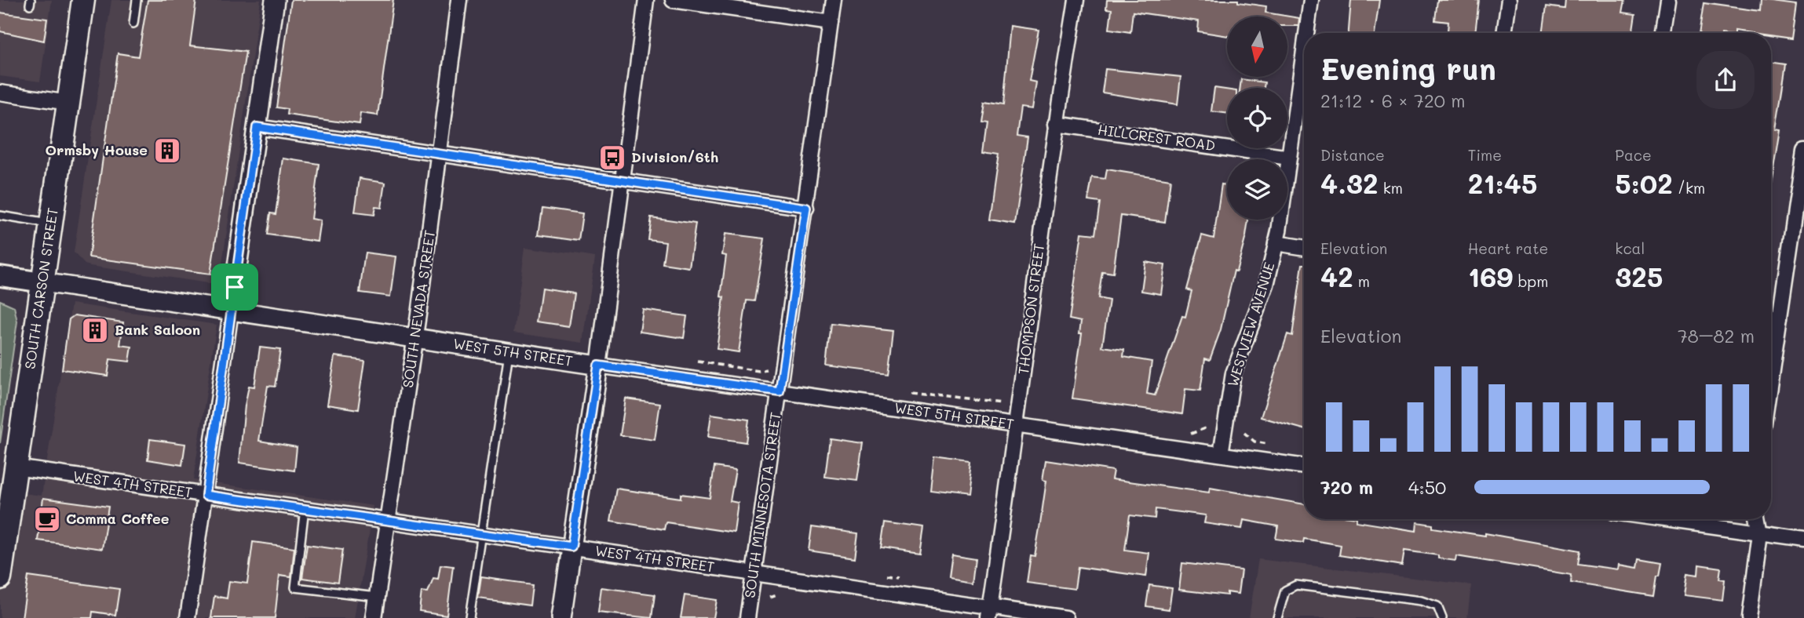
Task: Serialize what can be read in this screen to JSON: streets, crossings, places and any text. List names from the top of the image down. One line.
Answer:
{"streets":{"main road":["SOUTH CARSON STREET"],"street":["HILLCREST ROAD","SOUTH NEVADA STREET","THOMPSON STREET","WESTVIEW AVENUE","WEST 5TH STREET","WEST 4TH STREET","SOUTH MINNESOTA STREET"]},"crossings":[["HILLCREST ROAD","THOMPSON STREET"],["HILLCREST ROAD","WESTVIEW AVENUE"],["SOUTH CARSON STREET","WEST 5TH STREET"],["SOUTH CARSON STREET","WEST 4TH STREET"],["SOUTH NEVADA STREET","WEST 5TH STREET"],["SOUTH NEVADA STREET","WEST 4TH STREET"],["THOMPSON STREET","WEST 5TH STREET"],["THOMPSON STREET","WEST 4TH STREET"],["WESTVIEW AVENUE","WEST 5TH STREET"],["WEST 5TH STREET","SOUTH MINNESOTA STREET"],["WEST 4TH STREET","SOUTH MINNESOTA STREET"]],"places":{"building":["Ormsby House","Bank Saloon"],"bus stop":["Division/6th"],"cafe":["Comma Coffee"]},"north":"bottom","page":{"heading":["Evening run","21:12 · 6 × 720 m"],"stats":[["Distance","4.32 km"],["Time","21:45"],["Pace","5:02 /km"],["Elevation","42 m"],["Heart rate","169 bpm"],["kcal","325"]],"chart":["Elevation","78–82 m"],"list":[{"name":"720 m","note":"4:50"}]}}
